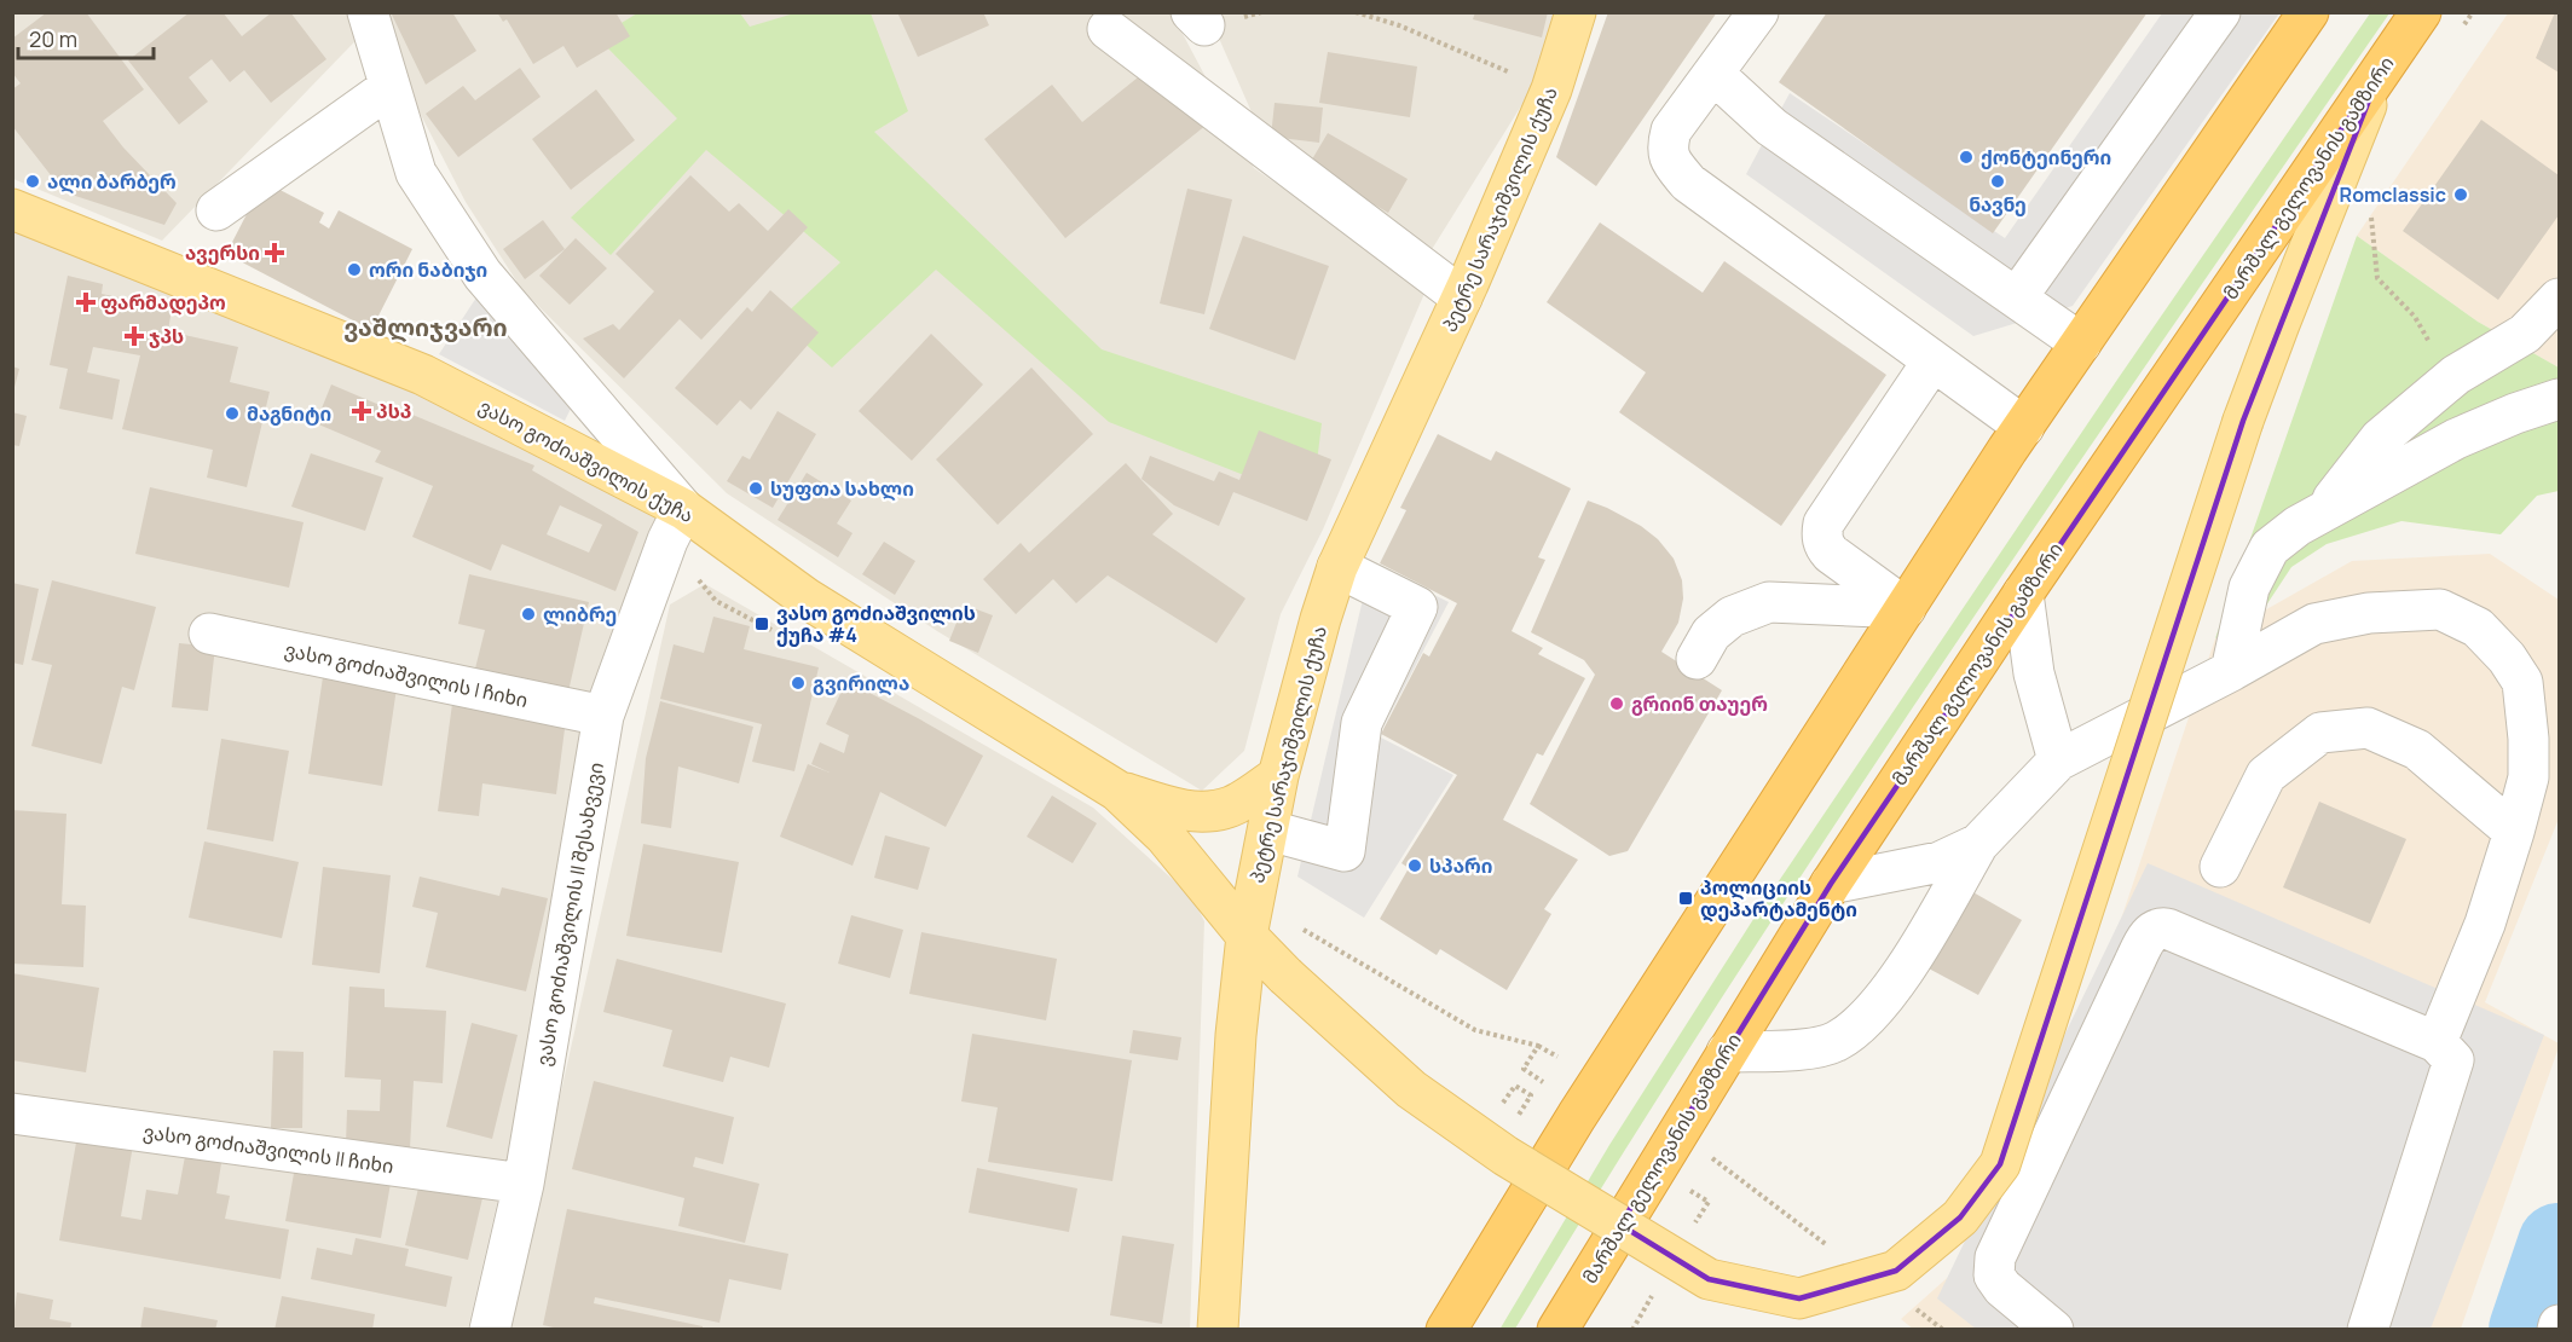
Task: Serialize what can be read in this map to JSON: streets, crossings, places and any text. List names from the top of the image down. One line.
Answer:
{"streets":{"highway":["მარშალ გელოვანის გამზირი"],"main road":["პეტრე სარაჯიშვილის ქუჩა","ვასო გოძიაშვილის ქუჩა"],"street":["ვასო გოძიაშვილის I ჩიხი","ვასო გოძიაშვილის II შესახვევი","ვასო გოძიაშვილის II ჩიხი"]},"crossings":[["მარშალ გელოვანის გამზირი","ვასო გოძიაშვილის ქუჩა"],["პეტრე სარაჯიშვილის ქუჩა","ვასო გოძიაშვილის ქუჩა"],["ვასო გოძიაშვილის ქუჩა","ვასო გოძიაშვილის II შესახვევი"],["ვასო გოძიაშვილის I ჩიხი","ვასო გოძიაშვილის II შესახვევი"],["ვასო გოძიაშვილის II შესახვევი","ვასო გოძიაშვილის II ჩიხი"]],"districts":["ვაშლიჯვარი"],"places":{"other":["ქონტეინერი","ალი ბარბერ","ნავნე","Romclassic","ორი ნაბიჯი","მაგნიტი","სუფთა სახლი","ლიბრე","გვირილა","გრიინ თაუერ","სპარი"],"health":["ავერსი","ფარმადეპო","ჯპს","პსპ"],"transit":["ვასო გოძიაშვილის ქუჩა #4","პოლიციის დეპარტამენტი"]},"scale_bar":"20 m"}
